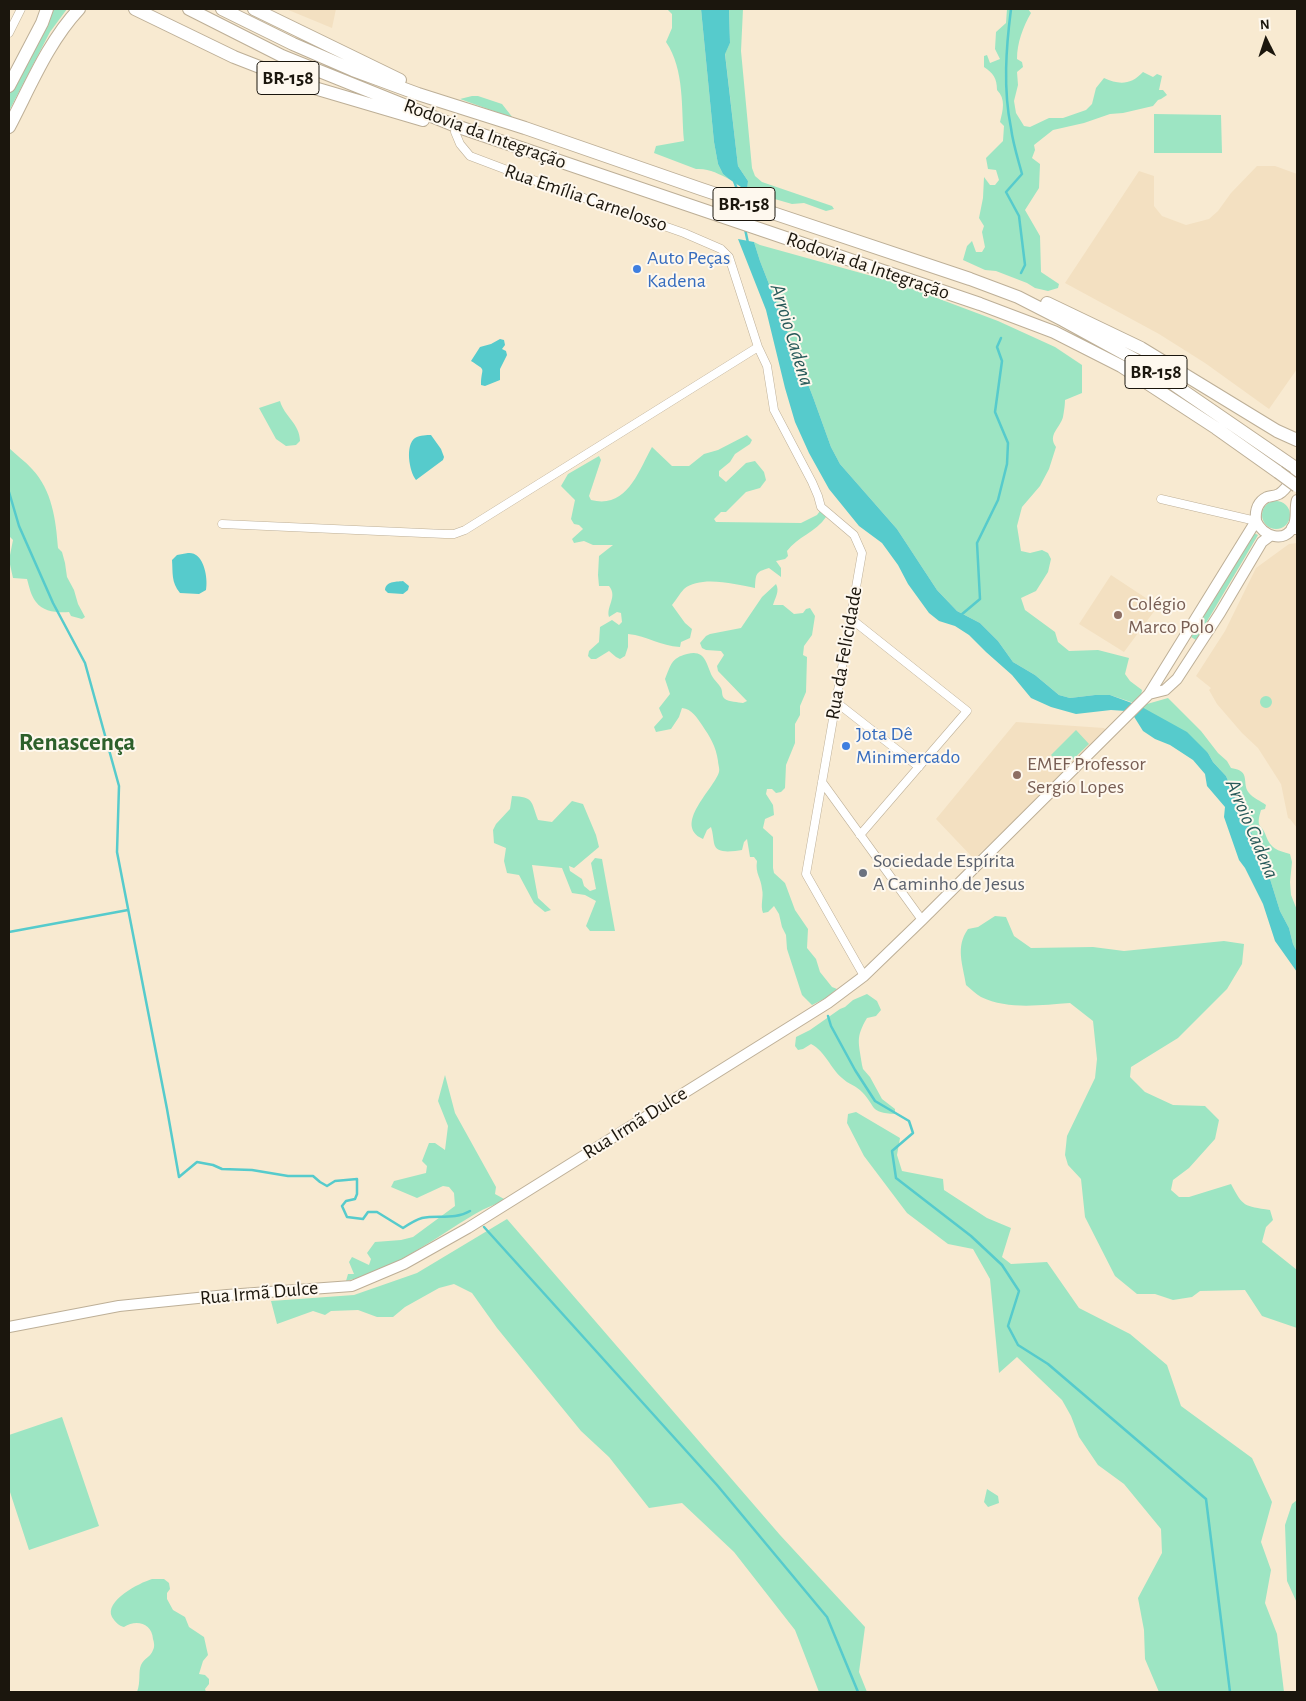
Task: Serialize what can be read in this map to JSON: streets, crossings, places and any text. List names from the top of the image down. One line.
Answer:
{"streets":{"highway":["BR-158","Rodovia da Integração"],"street":["Rua Emília Carnelosso","Rua da Felicidade","Rua Irmã Dulce"]},"crossings":[["BR-158","Rodovia da Integração"],["BR-158","Rua Emília Carnelosso"],["Rodovia da Integração","Rua Emília Carnelosso"],["Rodovia da Integração","Rua Irmã Dulce"],["Rua Emília Carnelosso","Rua da Felicidade"],["Rua da Felicidade","Rua Irmã Dulce"]],"districts":["Renascença"],"water":["Arroio Cadena"],"places":["Auto Peças Kadena","Colégio Marco Polo","Jota Dê Minimercado","EMEF Professor Sergio Lopes","Sociedade Espírita A Caminho de Jesus"],"north":"top"}
